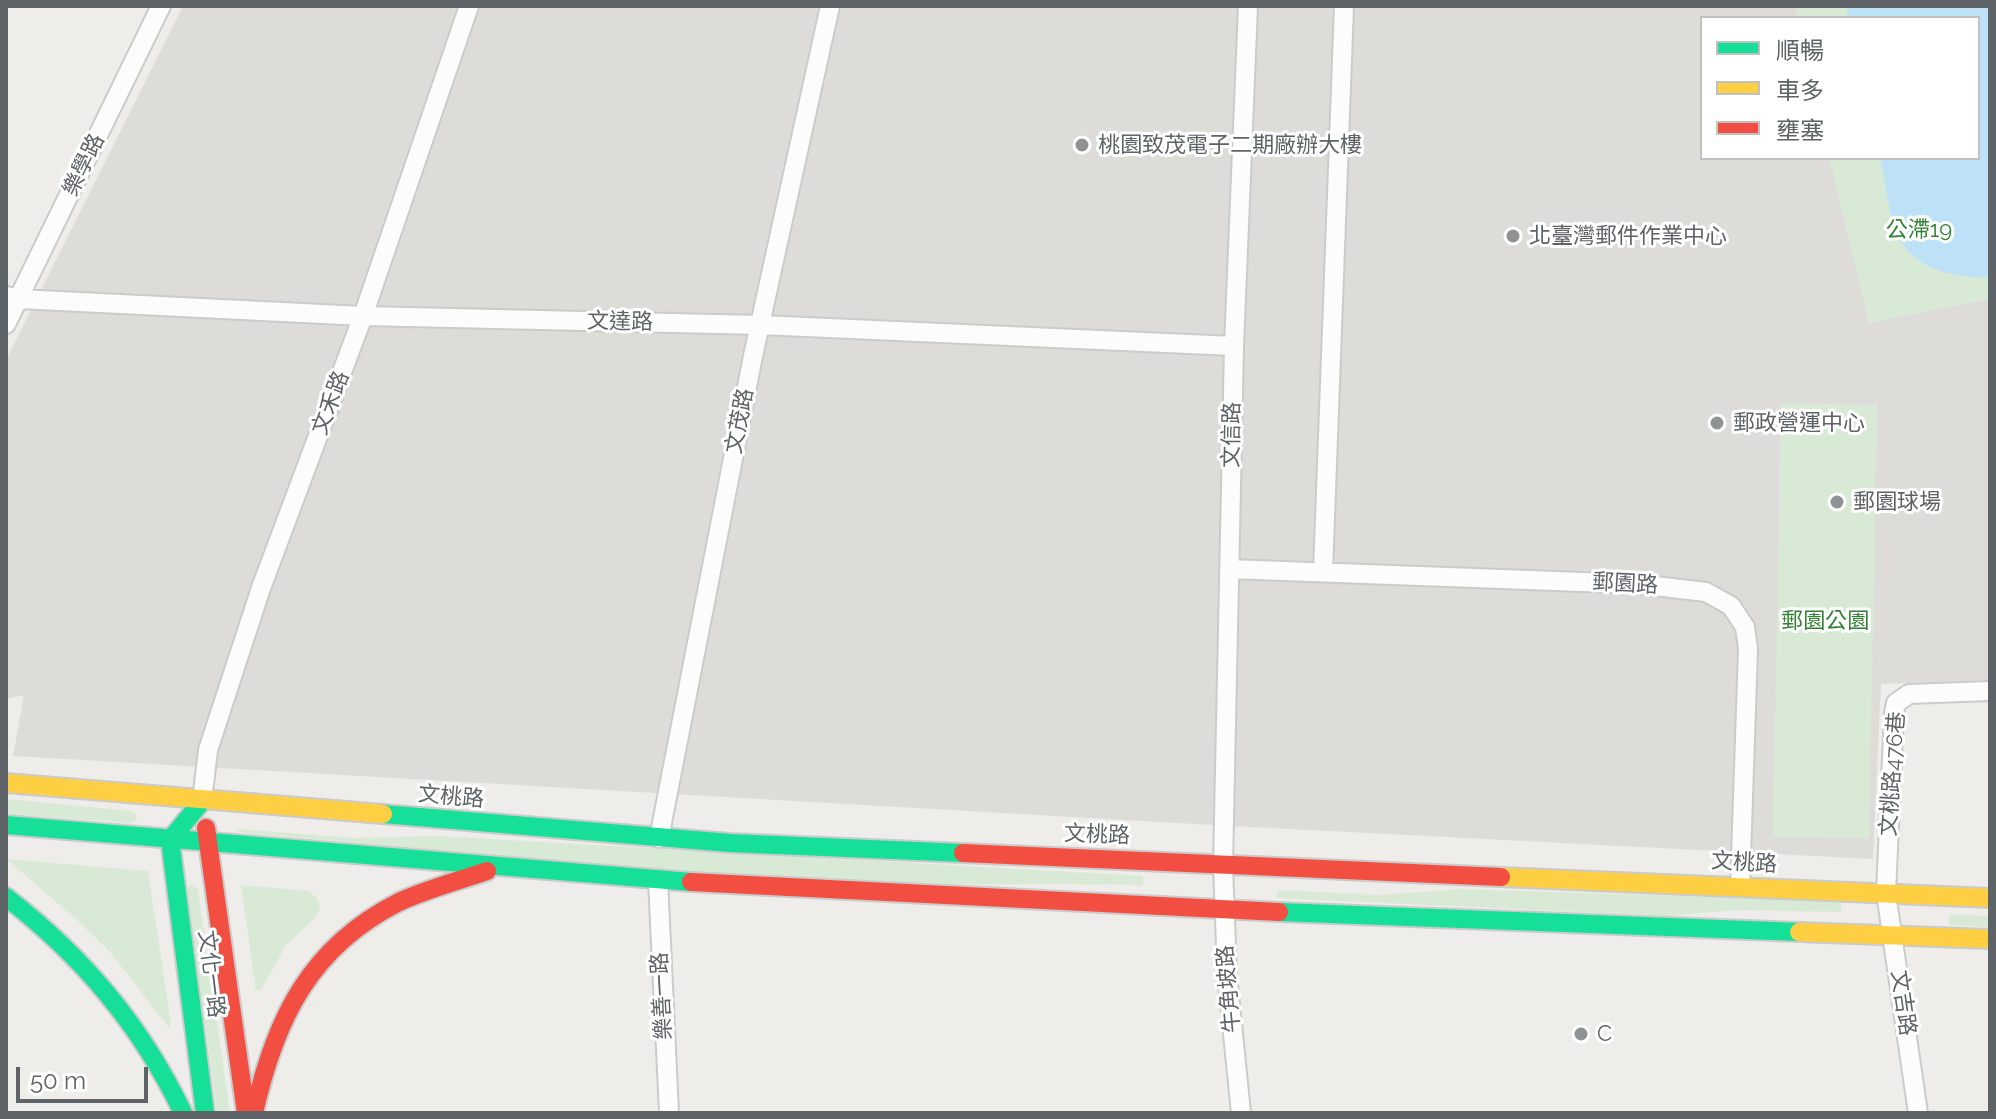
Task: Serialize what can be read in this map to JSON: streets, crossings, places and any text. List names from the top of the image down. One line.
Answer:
{"streets":{"street":["樂學路","文達路","文禾路","文茂路","文信路","郵園路","文桃路476巷","文桃路","文化一路","牛角坡路","樂善一路","文吉路"]},"crossings":[["樂學路","文達路"],["文達路","文禾路"],["文達路","文茂路"],["文達路","文信路"],["文禾路","文桃路"],["文禾路","文化一路"],["文茂路","文桃路"],["文信路","郵園路"],["文信路","文桃路"],["文信路","牛角坡路"],["郵園路","文桃路"],["文桃路476巷","文桃路"],["文桃路476巷","文吉路"],["文桃路","文化一路"],["文桃路","牛角坡路"],["文桃路","文吉路"]],"parks":["公滯19","郵園公園"],"places":["桃園致茂電子二期廠辦大樓","北臺灣郵件作業中心","郵政營運中心","郵園球場","C"],"legend":["順暢","車多","壅塞"],"scale_bar":"50 m"}
